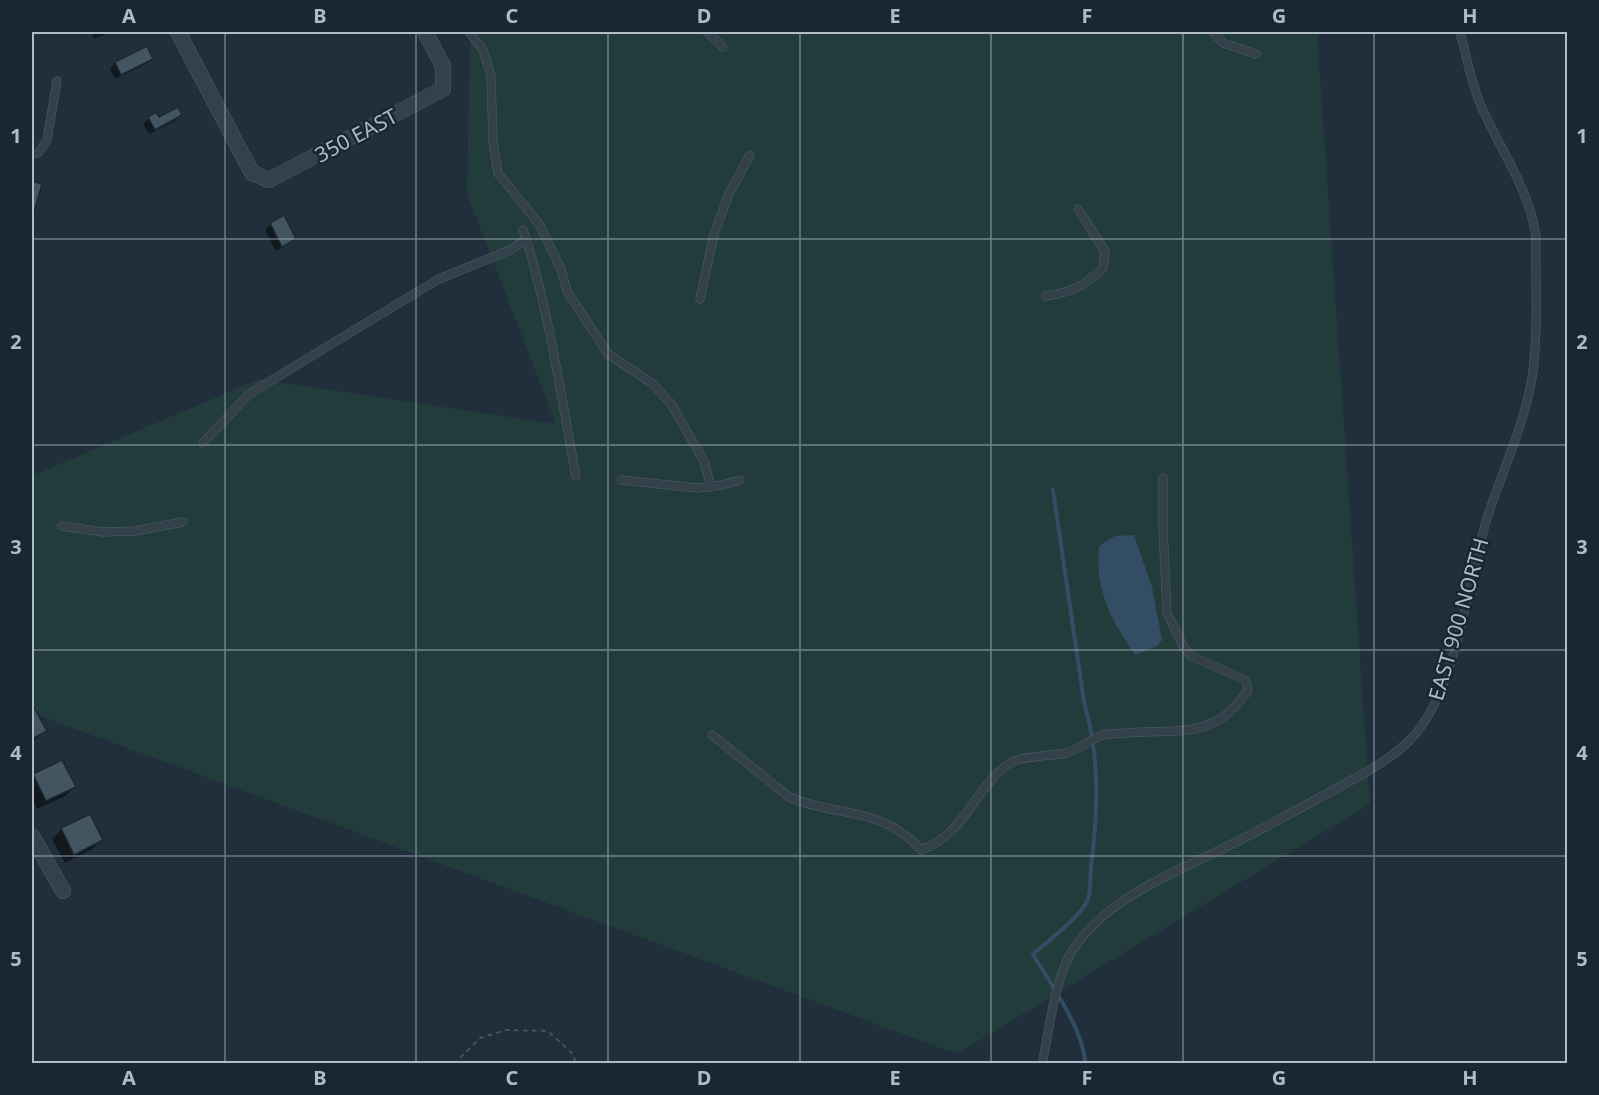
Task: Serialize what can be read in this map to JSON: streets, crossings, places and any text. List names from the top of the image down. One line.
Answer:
{"streets":{"street":["350 EAST"],"lane":["EAST 900 NORTH"]},"grid":{"columns":["A","B","C","D","E","F","G","H"],"rows":["1","2","3","4","5"]}}
